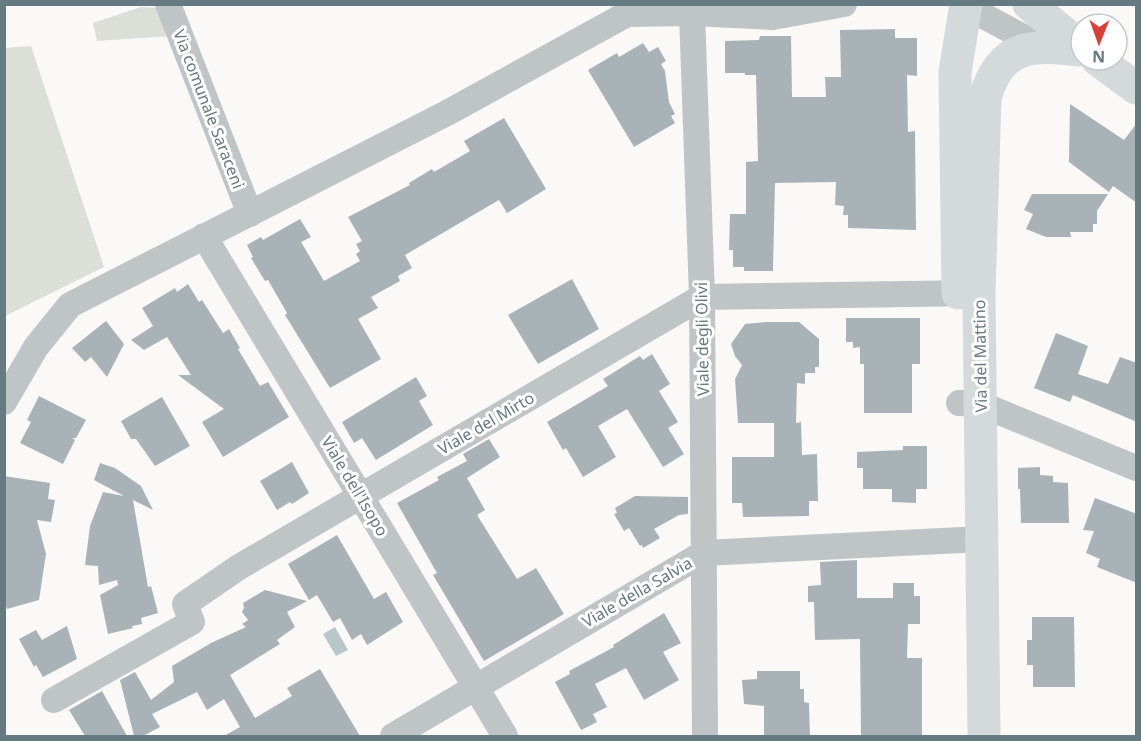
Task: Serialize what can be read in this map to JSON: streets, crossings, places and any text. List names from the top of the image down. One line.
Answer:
{"streets":{"main road":["Via del Mattino"],"street":["Via comunale Saraceni","Viale degli Olivi","Viale del Mirto","Viale dell'Isopo","Viale della Salvia"]},"crossings":[["Viale degli Olivi","Viale del Mirto"],["Viale degli Olivi","Viale della Salvia"],["Via del Mattino","Viale del Mirto"],["Via del Mattino","Viale della Salvia"],["Viale del Mirto","Viale dell'Isopo"],["Viale dell'Isopo","Viale della Salvia"]],"north":"bottom"}
